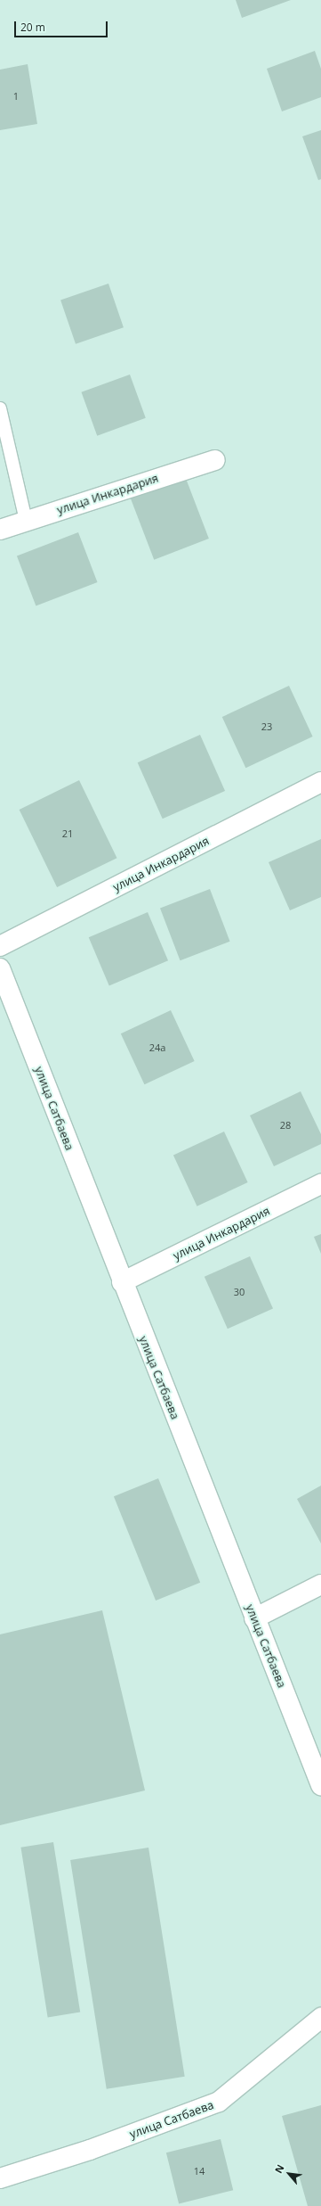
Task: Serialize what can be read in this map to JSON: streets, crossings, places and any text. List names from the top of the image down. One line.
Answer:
{"streets":{"street":["улица Инкардария","улица Сатбаева"]},"crossings":[["улица Инкардария","улица Сатбаева"]],"house_numbers":["1","23","21","24а","28","30","14"],"scale_bar":"20 m","north":"top left"}
